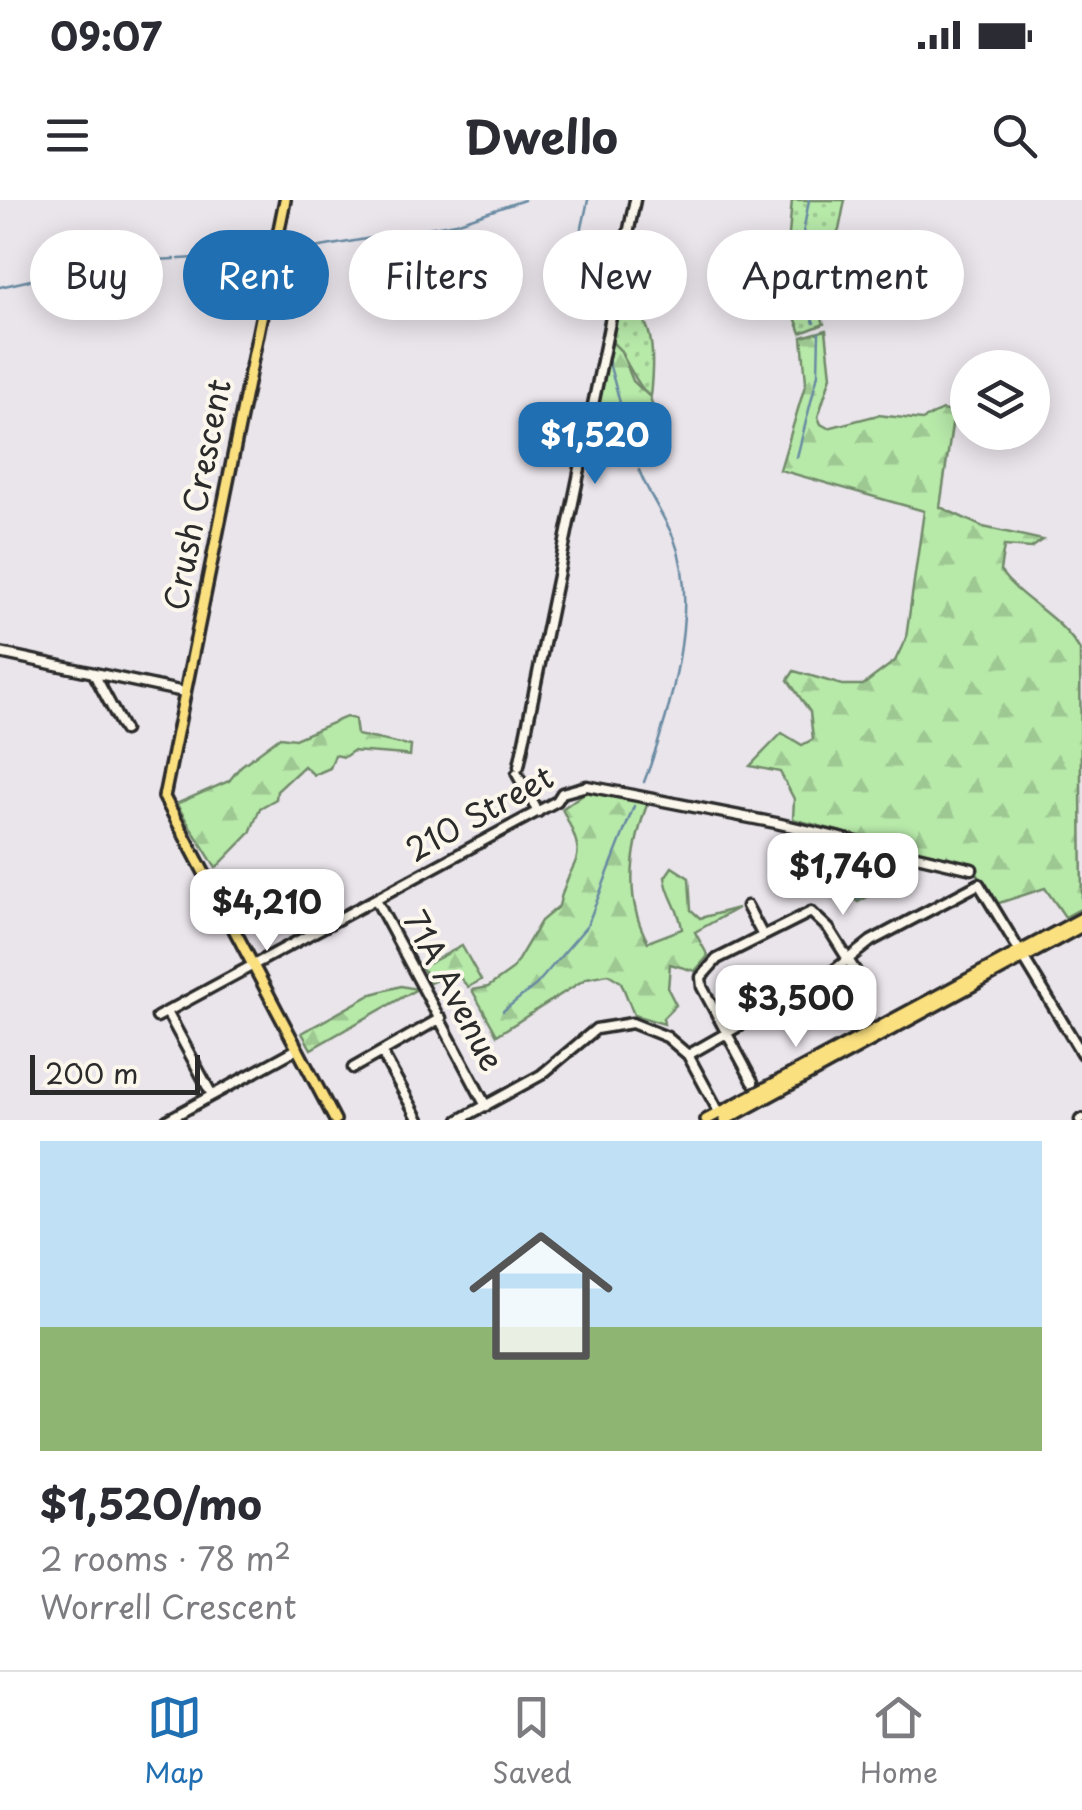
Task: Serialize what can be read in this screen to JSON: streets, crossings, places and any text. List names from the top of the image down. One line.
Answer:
{"streets":{"main road":["Crush Crescent"],"street":["210 Street","71A Avenue"]},"crossings":[["Crush Crescent","210 Street"],["210 Street","71A Avenue"]],"scale_bar":"200 m","page":{"status":"09:07","header":"Dwello","chip":["Buy","Rent","Filters","New","Apartment"],"price":["$1,520","$1,740","$4,210","$3,500"],"scale":"200 m","list":[{"name":"$1,520/mo","note":"2 rooms · 78 m² · Worrell Crescent"}],"tabs":["Map","Saved","Home"]}}
